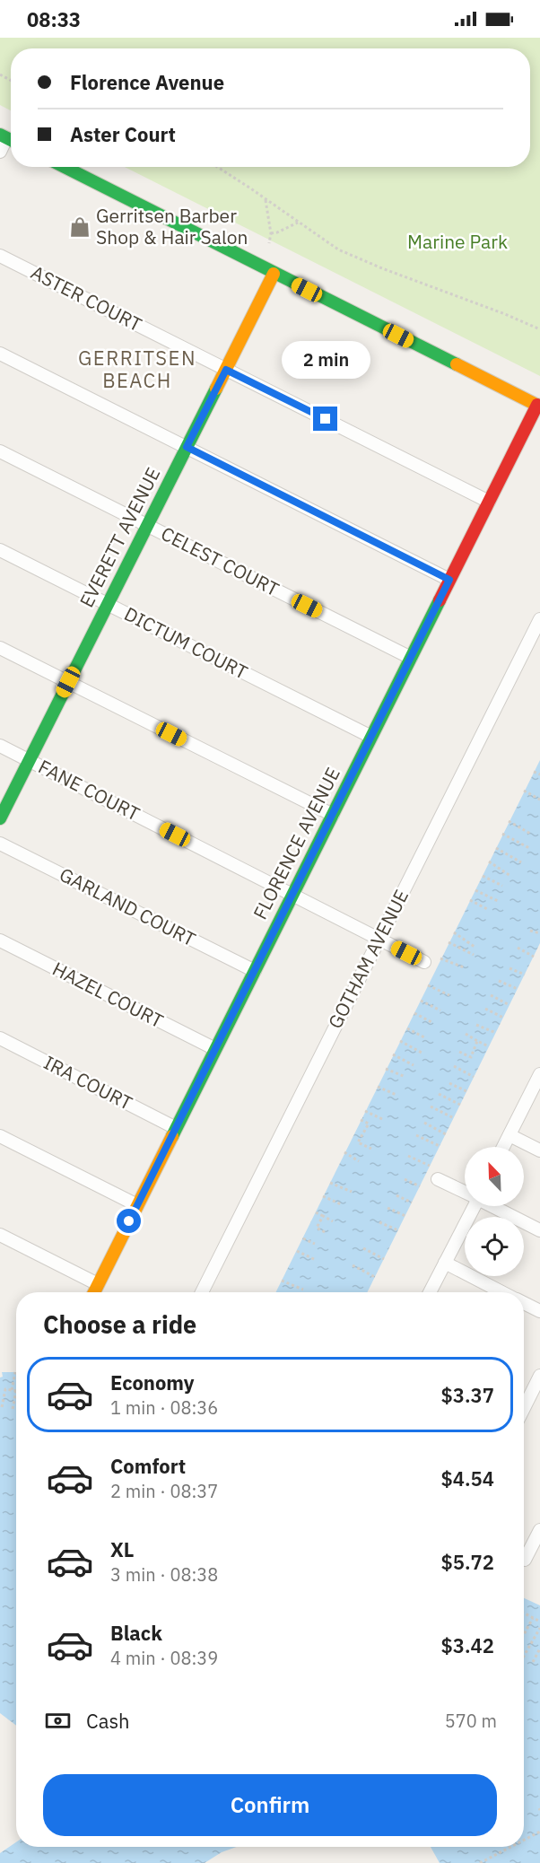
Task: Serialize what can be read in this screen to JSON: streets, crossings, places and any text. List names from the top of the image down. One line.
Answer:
{"streets":{"street":["ASTER COURT","EVERETT AVENUE","CELEST COURT","DICTUM COURT","FANE COURT","FLORENCE AVENUE","GARLAND COURT","GOTHAM AVENUE","HAZEL COURT","IRA COURT"]},"crossings":[["ASTER COURT","EVERETT AVENUE"],["ASTER COURT","FLORENCE AVENUE"],["EVERETT AVENUE","CELEST COURT"],["EVERETT AVENUE","DICTUM COURT"],["EVERETT AVENUE","FANE COURT"],["CELEST COURT","FLORENCE AVENUE"],["DICTUM COURT","FLORENCE AVENUE"],["FANE COURT","FLORENCE AVENUE"],["FANE COURT","GOTHAM AVENUE"],["FLORENCE AVENUE","GARLAND COURT"],["FLORENCE AVENUE","HAZEL COURT"],["FLORENCE AVENUE","IRA COURT"]],"districts":["GERRITSEN BEACH"],"parks":["Marine Park"],"places":{"shop":["Gerritsen Barber Shop & Hair Salon"]},"north":"top left","page":{"status":"08:33","banner":["Florence Avenue","Aster Court"],"bubble":"2 min","heading":"Choose a ride","list":[{"name":"Economy","note":"1 min · 08:36","value":"$3.37"},{"name":"Comfort","note":"2 min · 08:37","value":"$4.54"},{"name":"XL","note":"3 min · 08:38","value":"$5.72"},{"name":"Black","note":"4 min · 08:39","value":"$3.42"}],"pay":["Cash","570 m"],"buttons":"Confirm"}}
